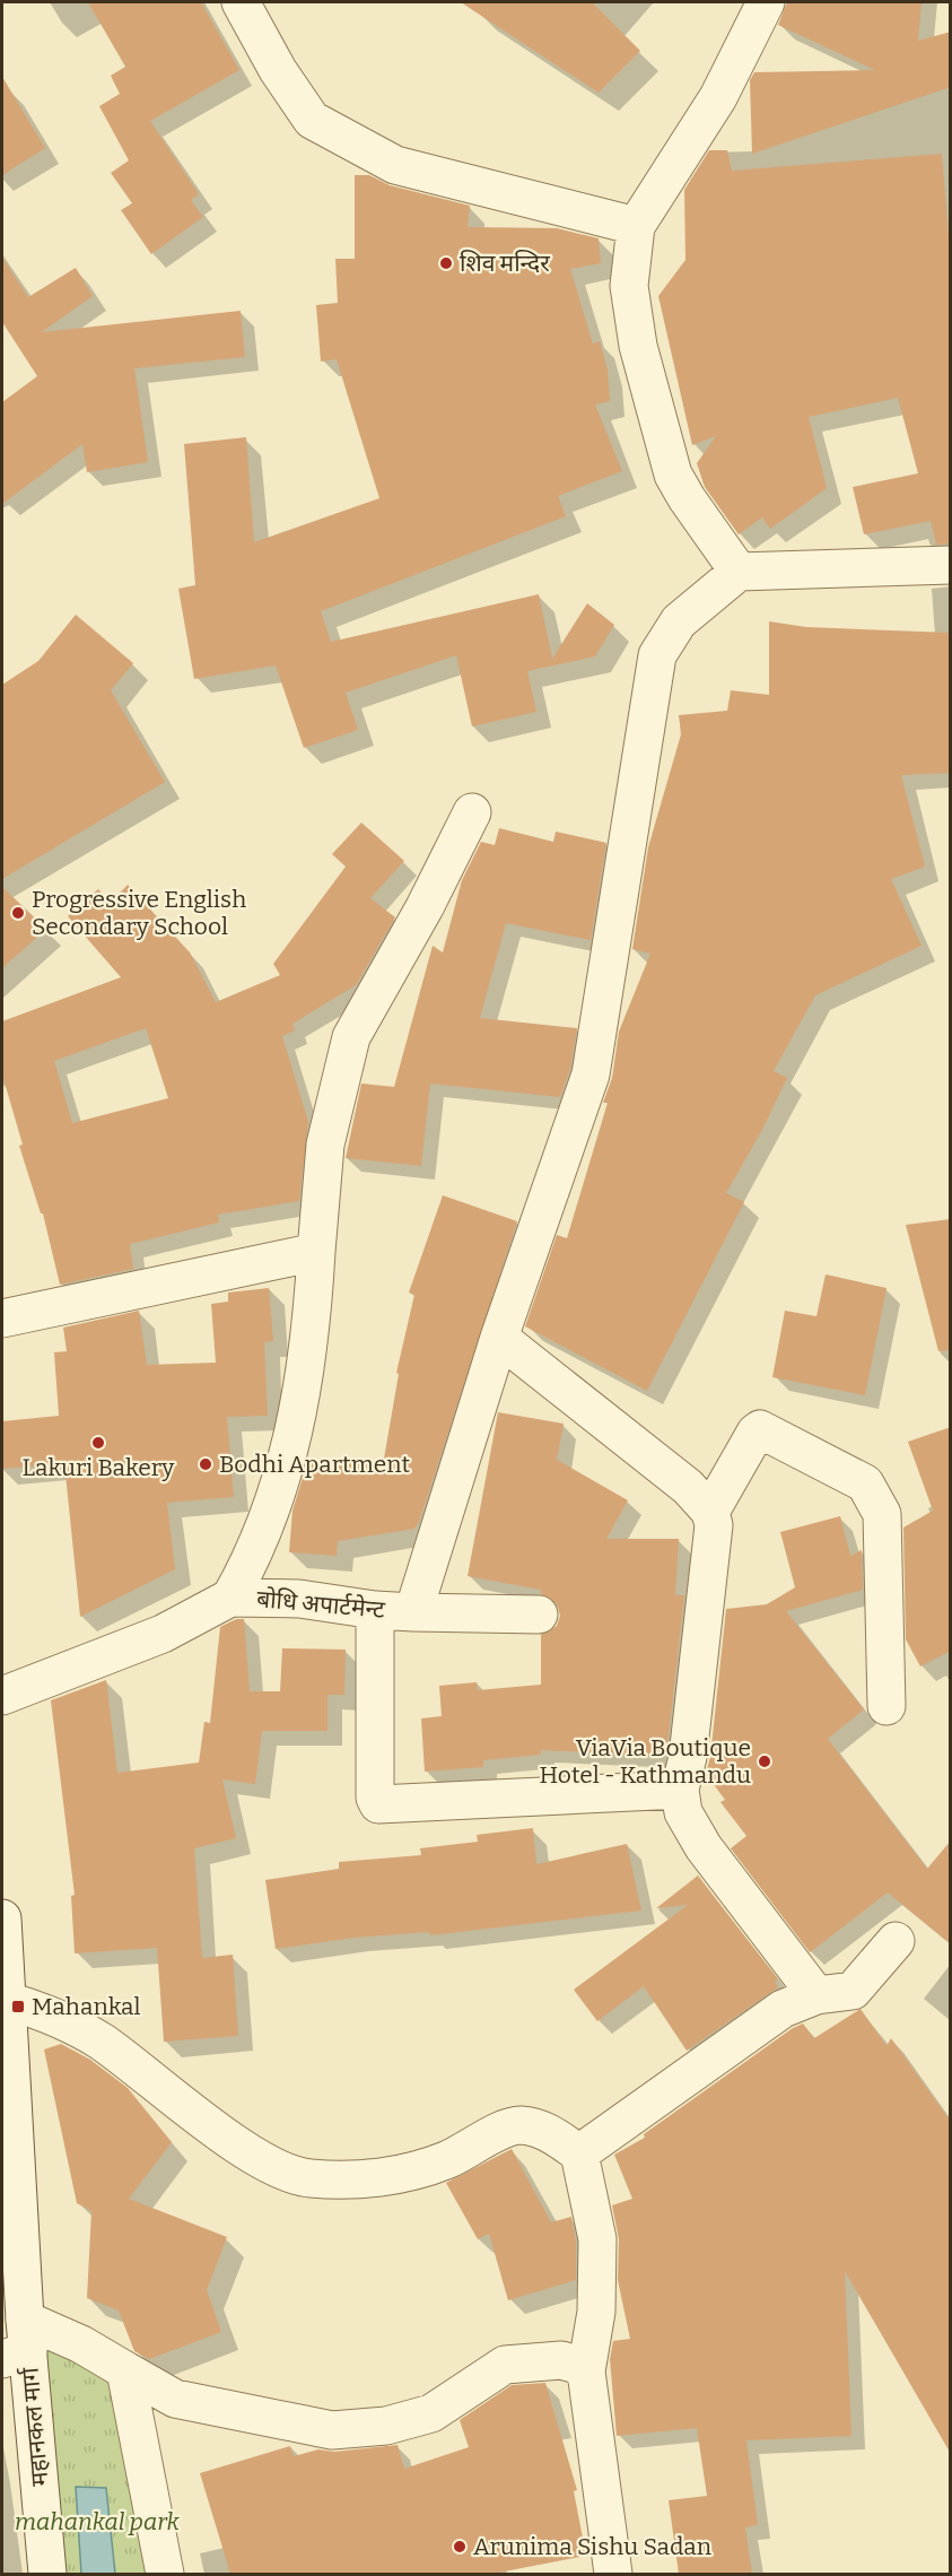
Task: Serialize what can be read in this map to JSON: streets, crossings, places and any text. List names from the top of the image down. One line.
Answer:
{"streets":{"street":["बोधि अपार्टमेन्ट","महानकल मार्ग"]},"parks":["mahankal park"],"places":{"other":["शिव मन्दिर","Progressive English Secondary School","Lakuri Bakery","Bodhi Apartment","ViaVia Boutique Hotel - Kathmandu","Arunima Sishu Sadan"],"transit":["Mahankal"]}}
